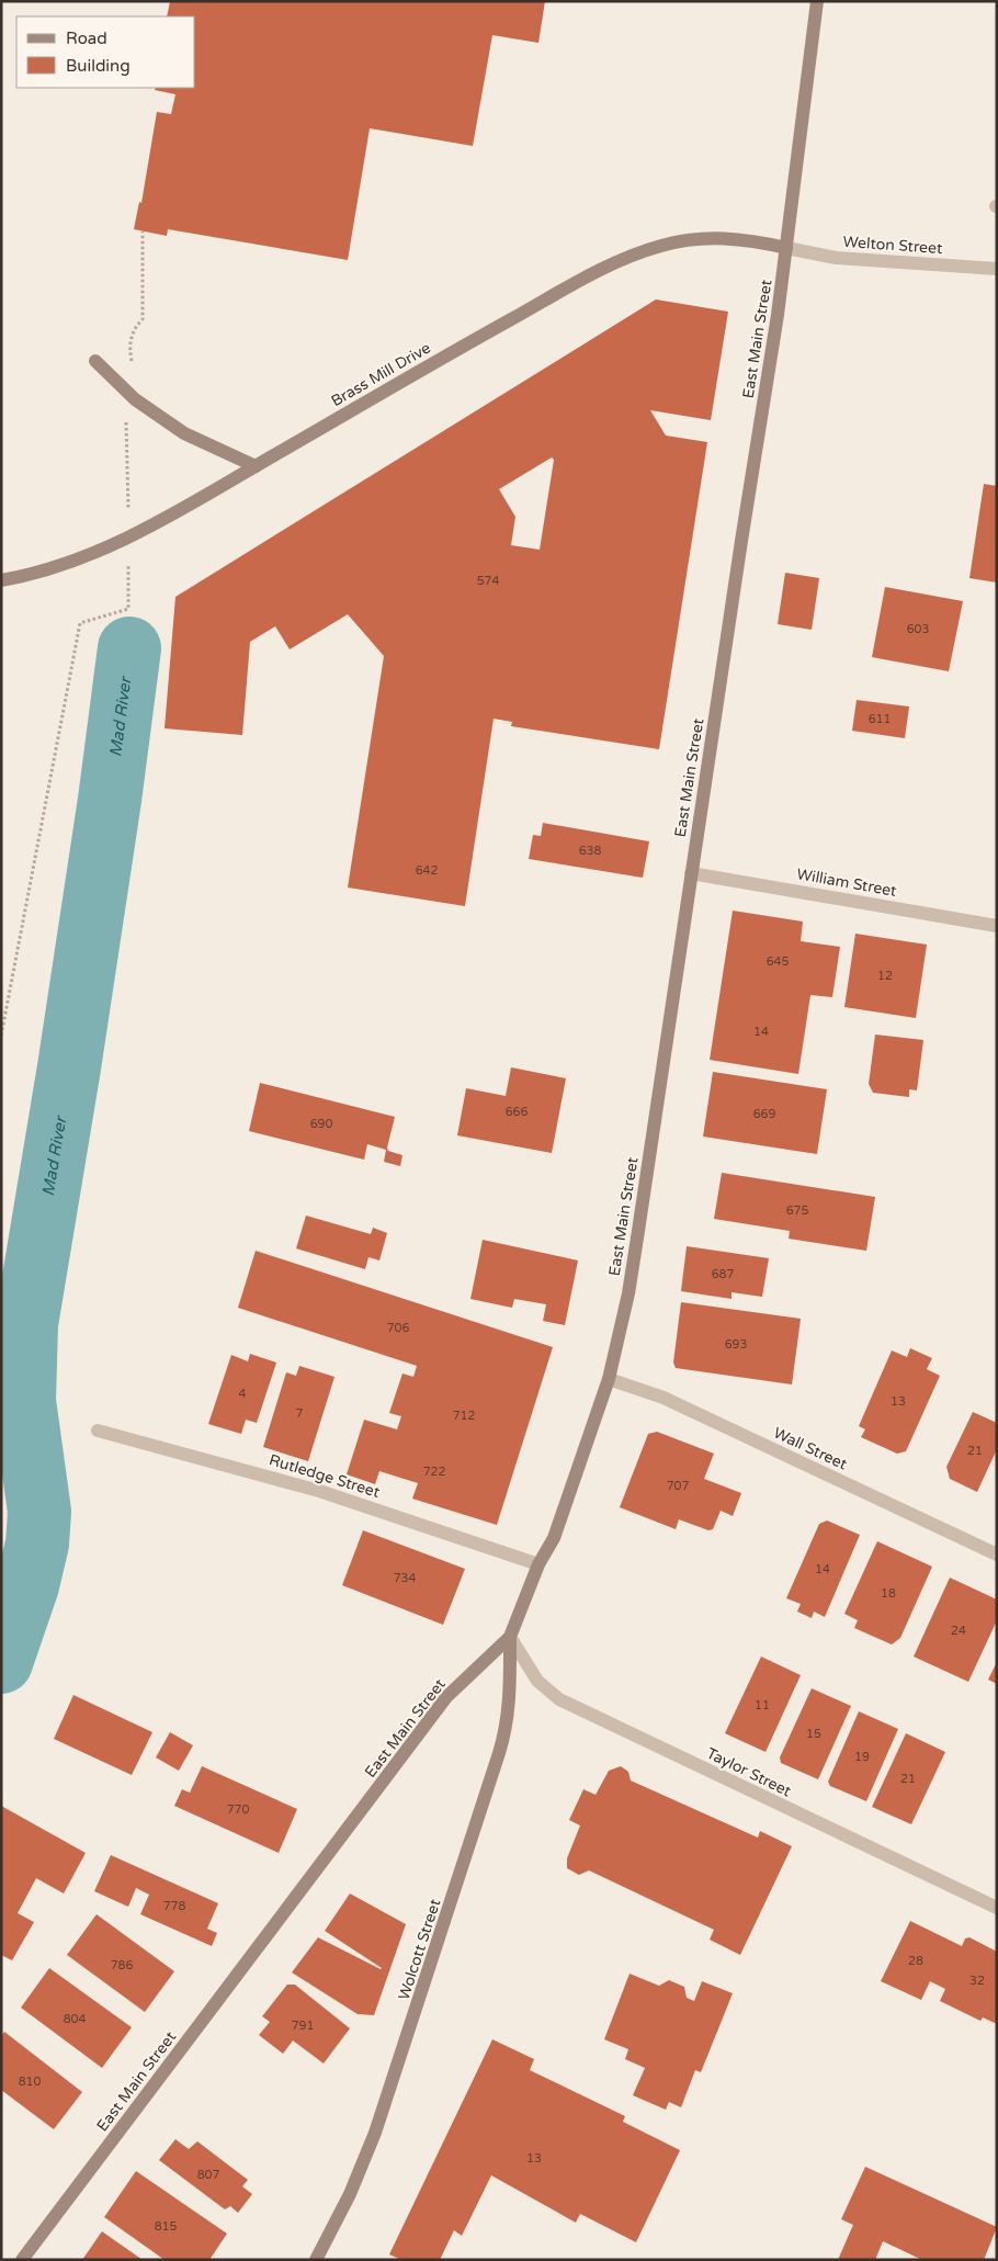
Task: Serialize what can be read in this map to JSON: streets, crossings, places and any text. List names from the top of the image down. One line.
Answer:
{"streets":{"main road":["East Main Street","Brass Mill Drive","Wolcott Street"],"street":["Welton Street","William Street","Wall Street","Rutledge Street","Taylor Street"]},"crossings":[["Welton Street","East Main Street"],["Welton Street","Brass Mill Drive"],["East Main Street","Brass Mill Drive"],["East Main Street","William Street"],["East Main Street","Wall Street"],["East Main Street","Rutledge Street"],["East Main Street","Taylor Street"],["East Main Street","Wolcott Street"],["Taylor Street","Wolcott Street"]],"water":["Mad River"],"house_numbers":["574","603","611","638","642","645","12","14","666","669","690","675","687","706","693","4","13","7","712","21","722","707","14","734","18","24","11","15","19","21","770","778","28","786","32","804","791","810","13","807","815"],"legend":["Road","Building"]}
